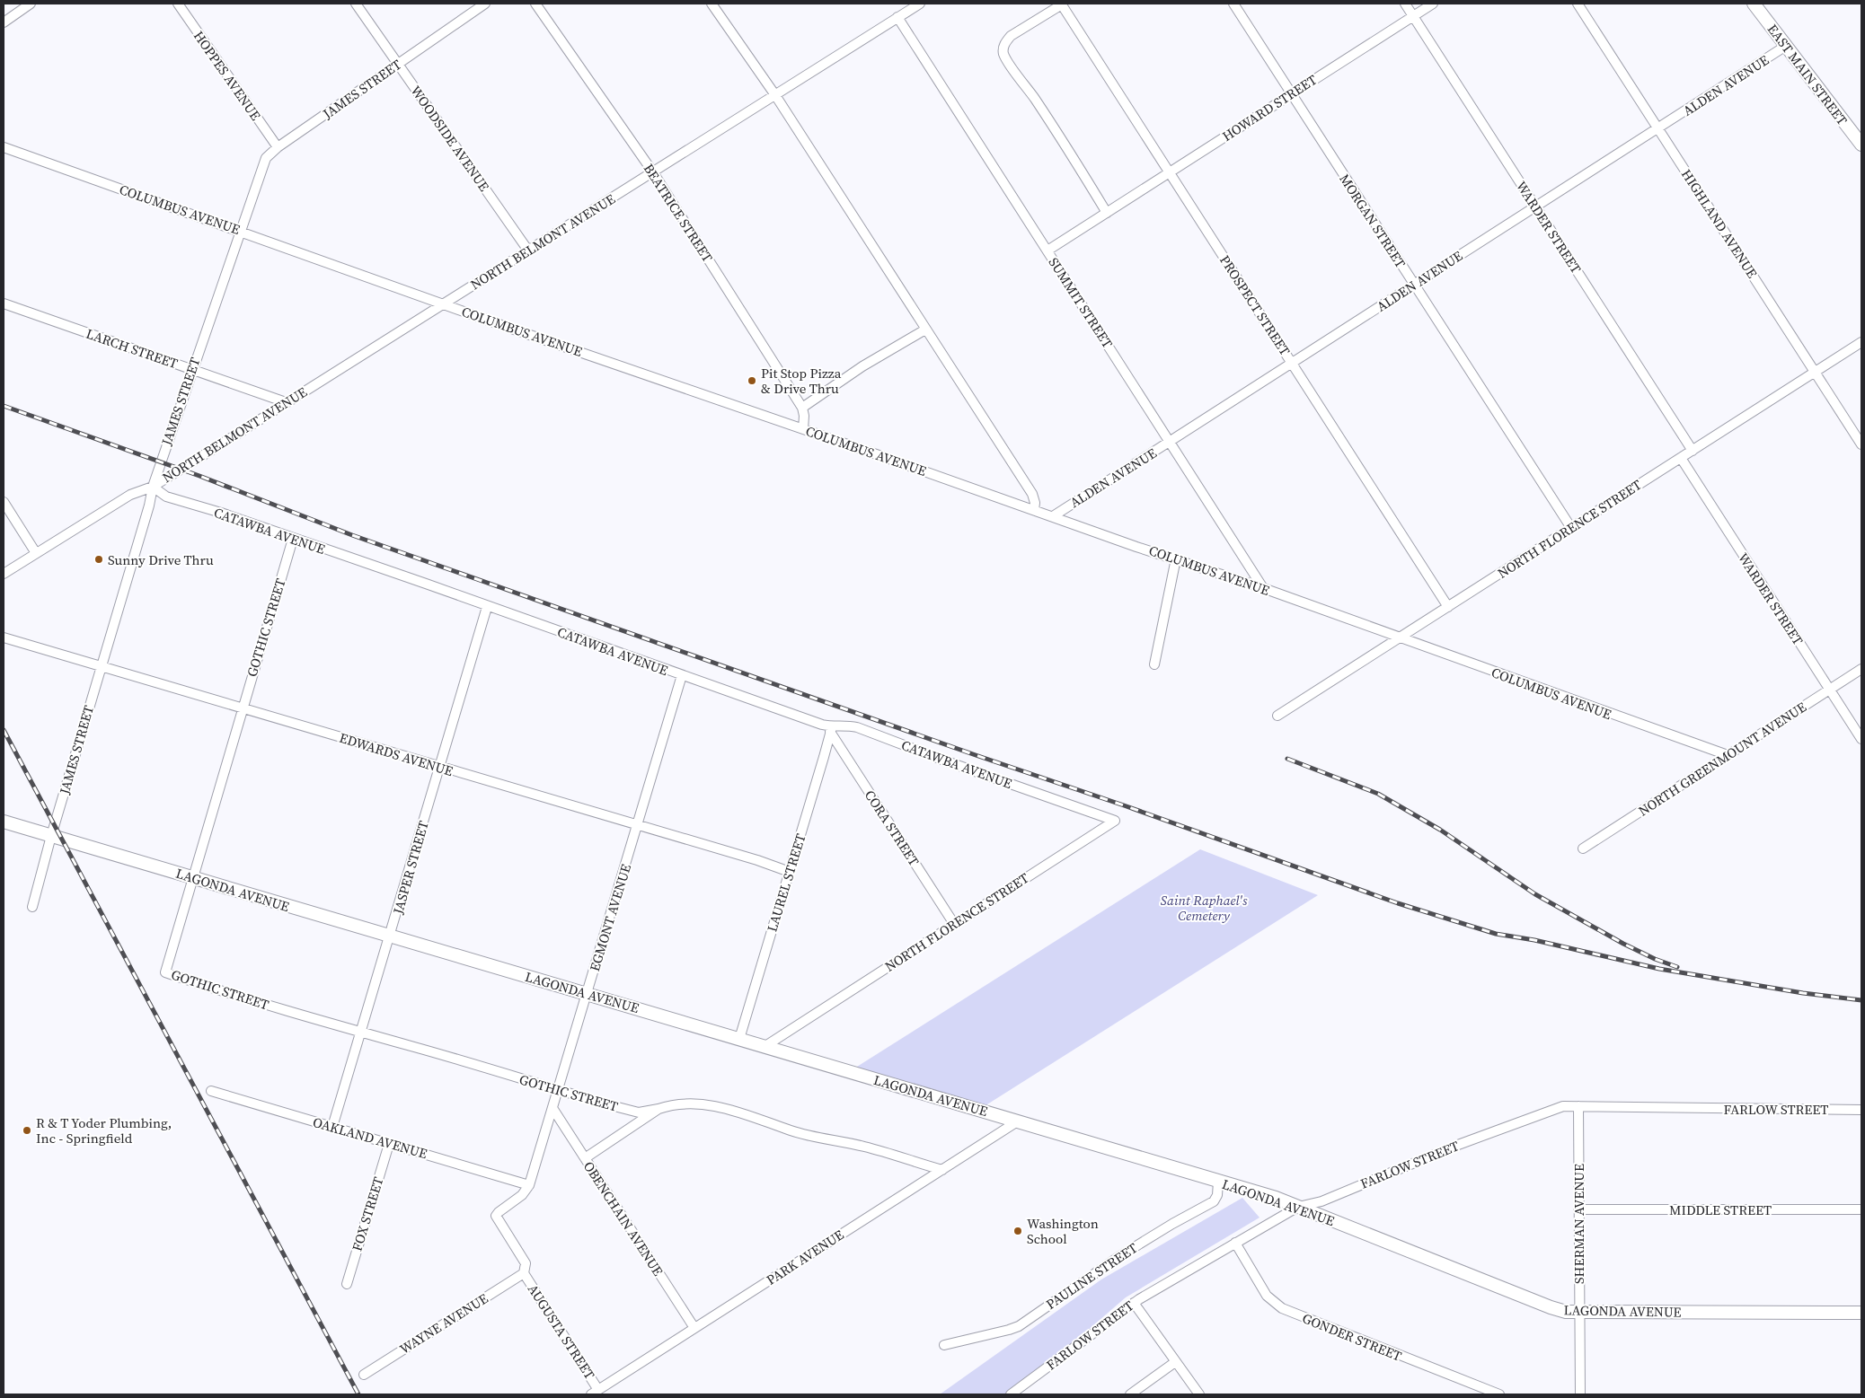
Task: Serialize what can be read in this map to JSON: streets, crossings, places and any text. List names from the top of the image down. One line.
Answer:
{"streets":{"main road":["EAST MAIN STREET","LAGONDA AVENUE"],"street":["HOPPES AVENUE","ALDEN AVENUE","JAMES STREET","HOWARD STREET","WOODSIDE AVENUE","COLUMBUS AVENUE","BEATRICE STREET","MORGAN STREET","HIGHLAND AVENUE","WARDER STREET","NORTH BELMONT AVENUE","SUMMIT STREET","PROSPECT STREET","LARCH STREET","NORTH FLORENCE STREET","CATAWBA AVENUE","GOTHIC STREET","EDWARDS AVENUE","NORTH GREENMOUNT AVENUE","CORA STREET","JASPER STREET","LAUREL STREET","EGMONT AVENUE","FARLOW STREET","OAKLAND AVENUE","MIDDLE STREET","FOX STREET","OBENCHAIN AVENUE","SHERMAN AVENUE","PARK AVENUE","PAULINE STREET","WAYNE AVENUE","AUGUSTA STREET","GONDER STREET"]},"crossings":[["EAST MAIN STREET","ALDEN AVENUE"],["HOPPES AVENUE","JAMES STREET"],["ALDEN AVENUE","COLUMBUS AVENUE"],["ALDEN AVENUE","MORGAN STREET"],["ALDEN AVENUE","HIGHLAND AVENUE"],["ALDEN AVENUE","WARDER STREET"],["ALDEN AVENUE","SUMMIT STREET"],["ALDEN AVENUE","PROSPECT STREET"],["JAMES STREET","WOODSIDE AVENUE"],["JAMES STREET","COLUMBUS AVENUE"],["JAMES STREET","NORTH BELMONT AVENUE"],["JAMES STREET","LARCH STREET"],["JAMES STREET","CATAWBA AVENUE"],["JAMES STREET","EDWARDS AVENUE"],["JAMES STREET","LAGONDA AVENUE"],["HOWARD STREET","MORGAN STREET"],["HOWARD STREET","WARDER STREET"],["HOWARD STREET","SUMMIT STREET"],["HOWARD STREET","PROSPECT STREET"],["WOODSIDE AVENUE","NORTH BELMONT AVENUE"],["COLUMBUS AVENUE","BEATRICE STREET"],["COLUMBUS AVENUE","NORTH BELMONT AVENUE"],["COLUMBUS AVENUE","SUMMIT STREET"],["COLUMBUS AVENUE","NORTH FLORENCE STREET"],["COLUMBUS AVENUE","NORTH GREENMOUNT AVENUE"],["BEATRICE STREET","NORTH BELMONT AVENUE"],["MORGAN STREET","NORTH FLORENCE STREET"],["HIGHLAND AVENUE","NORTH FLORENCE STREET"],["WARDER STREET","NORTH FLORENCE STREET"],["WARDER STREET","NORTH GREENMOUNT AVENUE"],["NORTH BELMONT AVENUE","SUMMIT STREET"],["NORTH BELMONT AVENUE","LARCH STREET"],["NORTH BELMONT AVENUE","CATAWBA AVENUE"],["PROSPECT STREET","NORTH FLORENCE STREET"],["NORTH FLORENCE STREET","CATAWBA AVENUE"],["NORTH FLORENCE STREET","CORA STREET"],["NORTH FLORENCE STREET","LAGONDA AVENUE"],["CATAWBA AVENUE","GOTHIC STREET"],["CATAWBA AVENUE","CORA STREET"],["CATAWBA AVENUE","JASPER STREET"],["CATAWBA AVENUE","LAUREL STREET"],["CATAWBA AVENUE","EGMONT AVENUE"],["GOTHIC STREET","EDWARDS AVENUE"],["GOTHIC STREET","JASPER STREET"],["GOTHIC STREET","LAGONDA AVENUE"],["GOTHIC STREET","EGMONT AVENUE"],["GOTHIC STREET","OBENCHAIN AVENUE"],["GOTHIC STREET","PARK AVENUE"],["EDWARDS AVENUE","JASPER STREET"],["EDWARDS AVENUE","LAUREL STREET"],["EDWARDS AVENUE","EGMONT AVENUE"],["CORA STREET","LAUREL STREET"],["JASPER STREET","LAGONDA AVENUE"],["JASPER STREET","OAKLAND AVENUE"],["LAUREL STREET","LAGONDA AVENUE"],["LAGONDA AVENUE","EGMONT AVENUE"],["LAGONDA AVENUE","FARLOW STREET"],["LAGONDA AVENUE","SHERMAN AVENUE"],["LAGONDA AVENUE","PARK AVENUE"],["LAGONDA AVENUE","PAULINE STREET"],["EGMONT AVENUE","OAKLAND AVENUE"],["EGMONT AVENUE","OBENCHAIN AVENUE"],["EGMONT AVENUE","AUGUSTA STREET"],["FARLOW STREET","SHERMAN AVENUE"],["FARLOW STREET","GONDER STREET"],["OAKLAND AVENUE","FOX STREET"],["OAKLAND AVENUE","AUGUSTA STREET"],["MIDDLE STREET","SHERMAN AVENUE"],["OBENCHAIN AVENUE","PARK AVENUE"],["PARK AVENUE","AUGUSTA STREET"],["WAYNE AVENUE","AUGUSTA STREET"]],"parks":["Saint Raphael's Cemetery"],"places":["Pit Stop Pizza & Drive Thru","Sunny Drive Thru","R & T Yoder Plumbing, Inc - Springfield","Washington School"]}
